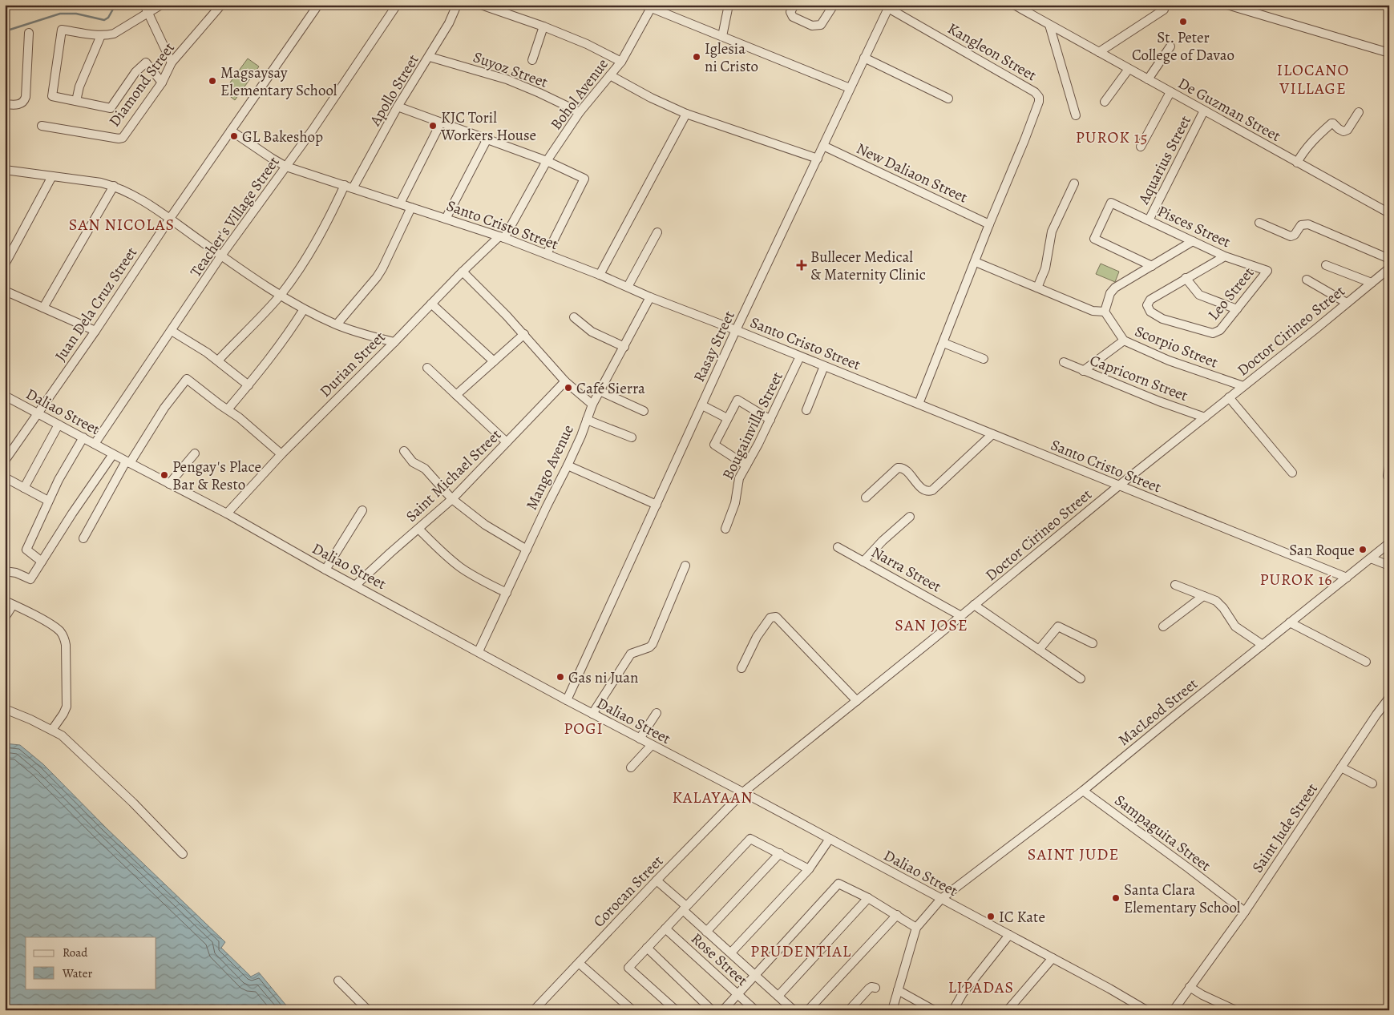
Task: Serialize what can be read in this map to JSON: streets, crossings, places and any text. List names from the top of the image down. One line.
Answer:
{"streets":{"street":["Kangleon Street","Suyoz Street","Diamond Street","Apollo Street","Bohol Avenue","De Guzman Street","Aquarius Street","New Daliaon Street","Teacher's Village Street","Santo Cristo Street","Pisces Street","Leo Street","Juan Dela Cruz Street","Doctor Cirineo Street","Rasay Street","Scorpio Street","Durian Street","Capricorn Street","Daliao Street","Bougainvilla Street","Mango Avenue","Saint Michael Street","Narra Street","MacLeod Street","Saint Jude Street","Sampaguita Street","Corocan Street","Rose Street"]},"crossings":[["Kangleon Street","New Daliaon Street"],["Kangleon Street","Rasay Street"],["Suyoz Street","Apollo Street"],["Suyoz Street","Bohol Avenue"],["Apollo Street","Santo Cristo Street"],["Bohol Avenue","Santo Cristo Street"],["Bohol Avenue","Durian Street"],["De Guzman Street","Aquarius Street"],["Aquarius Street","Pisces Street"],["New Daliaon Street","Rasay Street"],["Teacher's Village Street","Santo Cristo Street"],["Teacher's Village Street","Daliao Street"],["Santo Cristo Street","Juan Dela Cruz Street"],["Santo Cristo Street","Doctor Cirineo Street"],["Santo Cristo Street","Rasay Street"],["Santo Cristo Street","Durian Street"],["Santo Cristo Street","Bougainvilla Street"],["Santo Cristo Street","Mango Avenue"],["Santo Cristo Street","MacLeod Street"],["Pisces Street","Leo Street"],["Juan Dela Cruz Street","Daliao Street"],["Doctor Cirineo Street","Scorpio Street"],["Doctor Cirineo Street","Capricorn Street"],["Doctor Cirineo Street","Daliao Street"],["Doctor Cirineo Street","Narra Street"],["Doctor Cirineo Street","Corocan Street"],["Rasay Street","Daliao Street"],["Durian Street","Daliao Street"],["Daliao Street","Mango Avenue"],["Daliao Street","Saint Michael Street"],["Daliao Street","MacLeod Street"],["Daliao Street","Corocan Street"],["MacLeod Street","Sampaguita Street"],["Saint Jude Street","Sampaguita Street"]],"districts":["ILOCANO VILLAGE","PUROK 15","SAN NICOLAS","PUROK 16","SAN JOSE","POGI","KALAYAAN","SAINT JUDE","PRUDENTIAL","LIPADAS"],"places":{"other":["St. Peter College of Davao","Iglesia ni Cristo","Magsaysay Elementary School","KJC Toril Workers House","GL Bakeshop","Café Sierra","Pengay's Place Bar & Resto","San Roque","Gas ni Juan","Santa Clara Elementary School","IC Kate"],"health":["Bullecer Medical & Maternity Clinic"]},"legend":["Road","Water"]}
